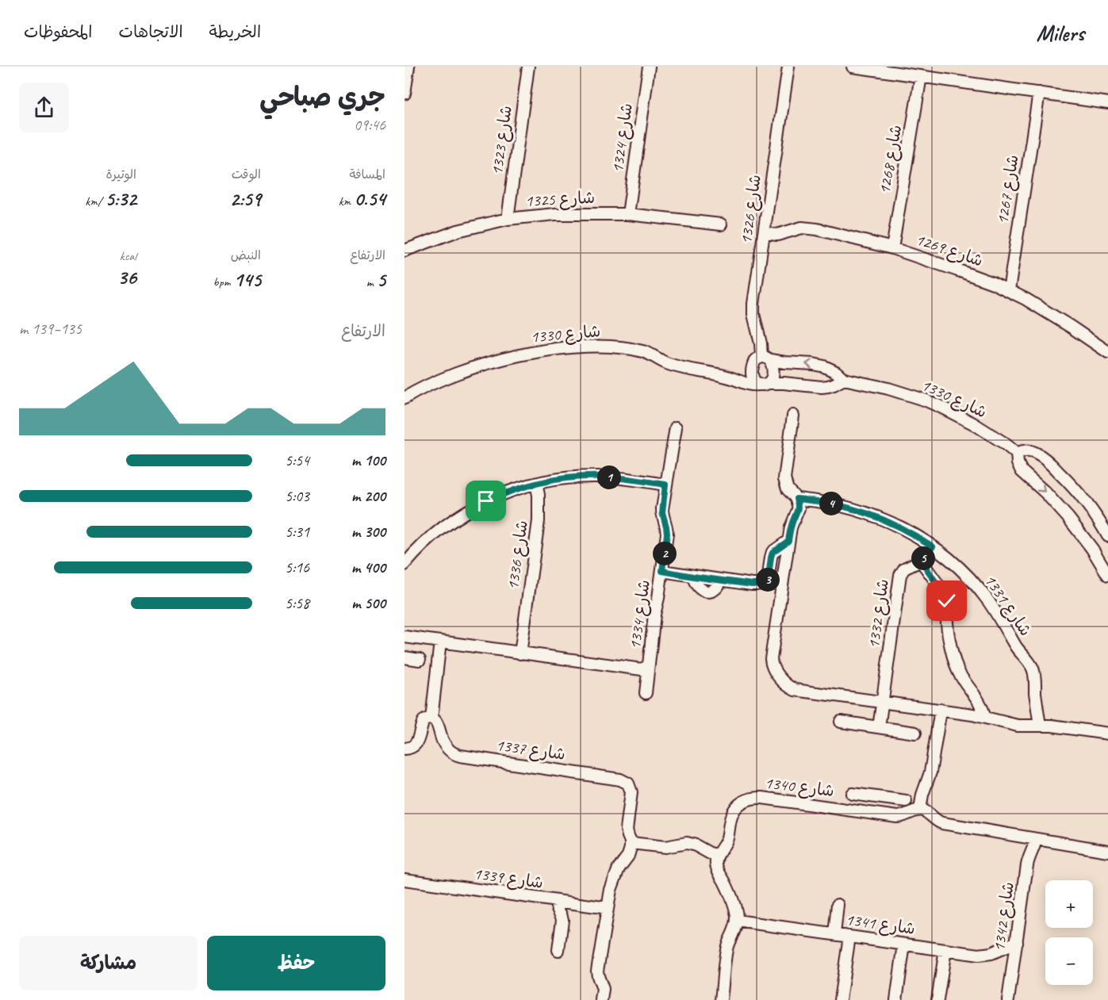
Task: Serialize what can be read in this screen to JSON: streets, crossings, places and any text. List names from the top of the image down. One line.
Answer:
{"streets":{"street":["شارع 1324","شارع 1323","شارع 1268","شارع 1267","شارع 1325","شارع 1326","شارع 1269","شارع 1330","شارع 1336","شارع 1331","شارع 1332","شارع 1334","شارع 1337","شارع 1340","شارع 1339","شارع 1342","شارع 1341"]},"crossings":[["شارع 1324","شارع 1325"],["شارع 1323","شارع 1325"],["شارع 1268","شارع 1269"],["شارع 1267","شارع 1269"],["شارع 1326","شارع 1269"],["شارع 1326","شارع 1330"],["شارع 1336","شارع 1334"],["شارع 1331","شارع 1332"],["شارع 1342","شارع 1341"]],"page":{"header":"Milers","nav":["الخريطة","الاتجاهات","المحفوظات"],"heading":["جري صباحي","09:46"],"stats":[["المسافة","0.54 km"],["الوقت","2:59"],["الوتيرة","5:32 /km"],["الارتفاع","5 m"],["النبض","145 bpm"],["kcal","36"]],"chart":["الارتفاع","135–139 m"],"list":[{"name":"100 m","note":"5:54"},{"name":"200 m","note":"5:03"},{"name":"300 m","note":"5:31"},{"name":"400 m","note":"5:16"},{"name":"500 m","note":"5:58"}],"pins":["1","4","2","5","3"],"map_buttons":["+","−"],"buttons":["حفظ","مشاركة"]}}
